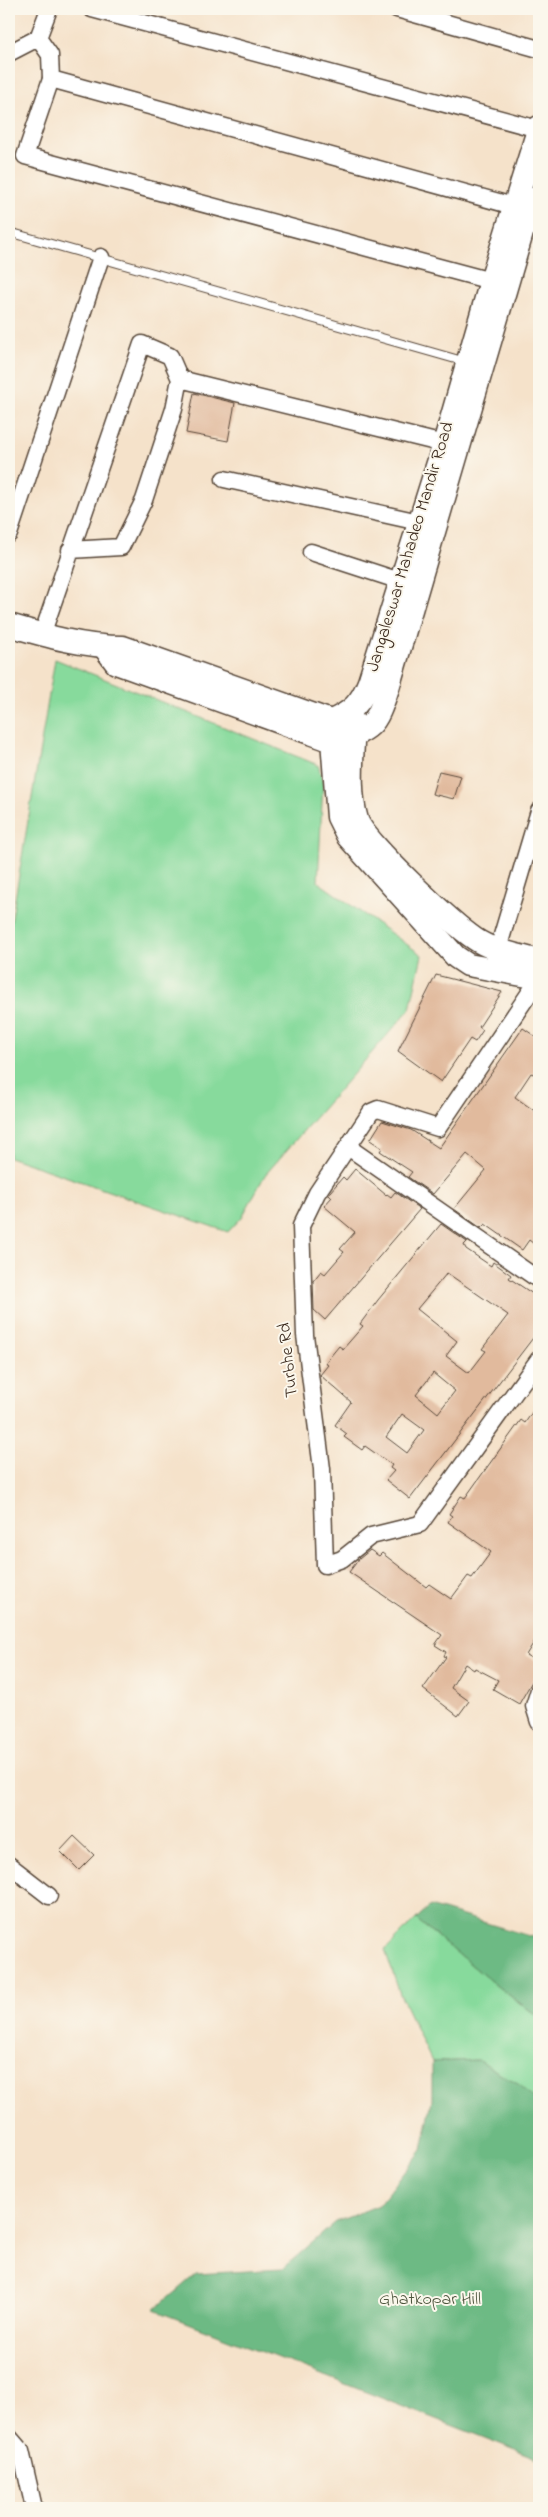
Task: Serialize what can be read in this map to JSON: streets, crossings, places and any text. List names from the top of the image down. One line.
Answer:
{"streets":{"main road":["Jangaleswar Mahadeo Mandir Road"],"street":["Turbhe Rd"]},"parks":["Ghatkopar Hill"]}
